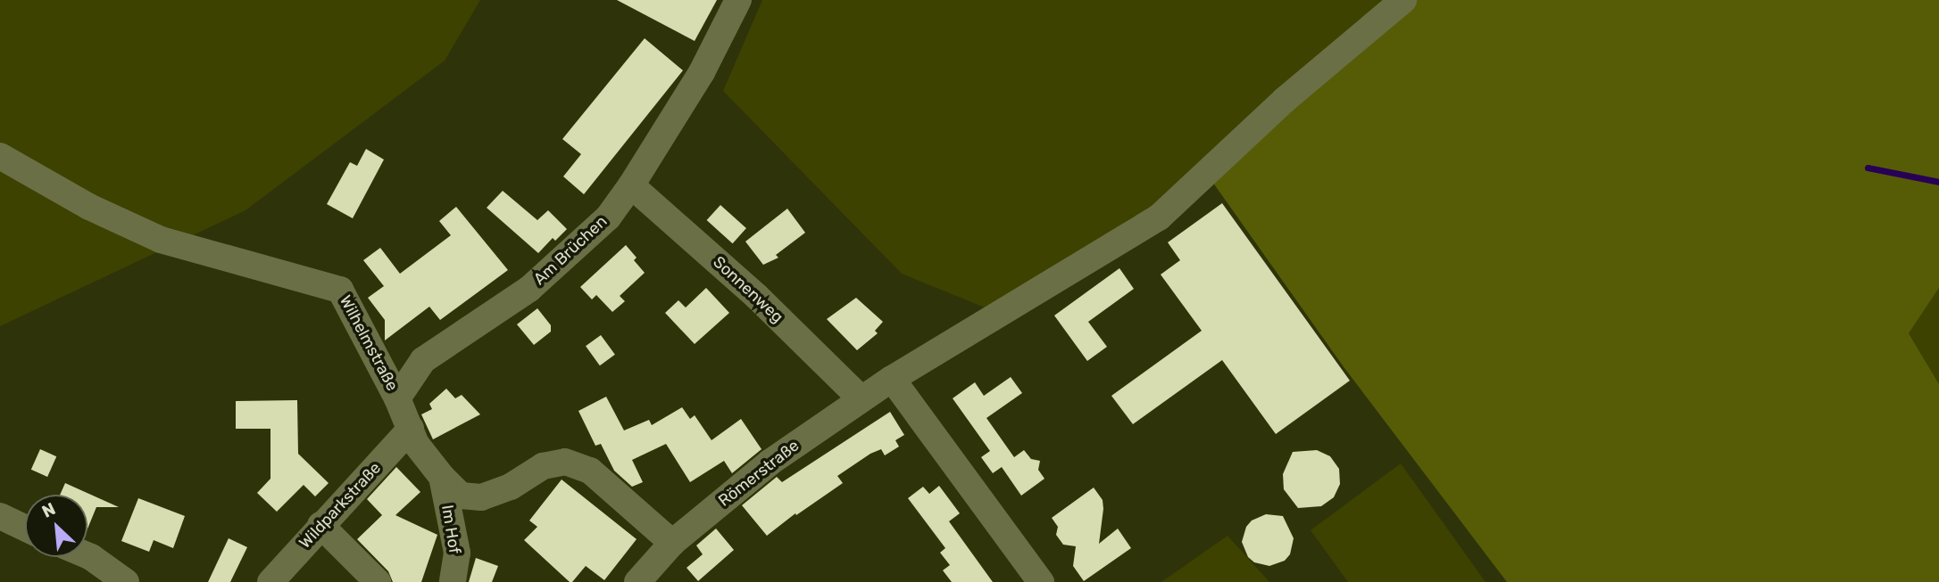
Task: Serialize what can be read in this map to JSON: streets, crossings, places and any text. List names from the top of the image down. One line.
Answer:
{"streets":{"street":["Am Brüchen","Sonnenweg","Wilhelmstraße","Römerstraße","Wildparkstraße","Im Hof"]},"crossings":[["Am Brüchen","Sonnenweg"],["Am Brüchen","Wilhelmstraße"],["Sonnenweg","Römerstraße"],["Wilhelmstraße","Römerstraße"],["Wilhelmstraße","Wildparkstraße"],["Wilhelmstraße","Im Hof"]],"north":"top left"}
